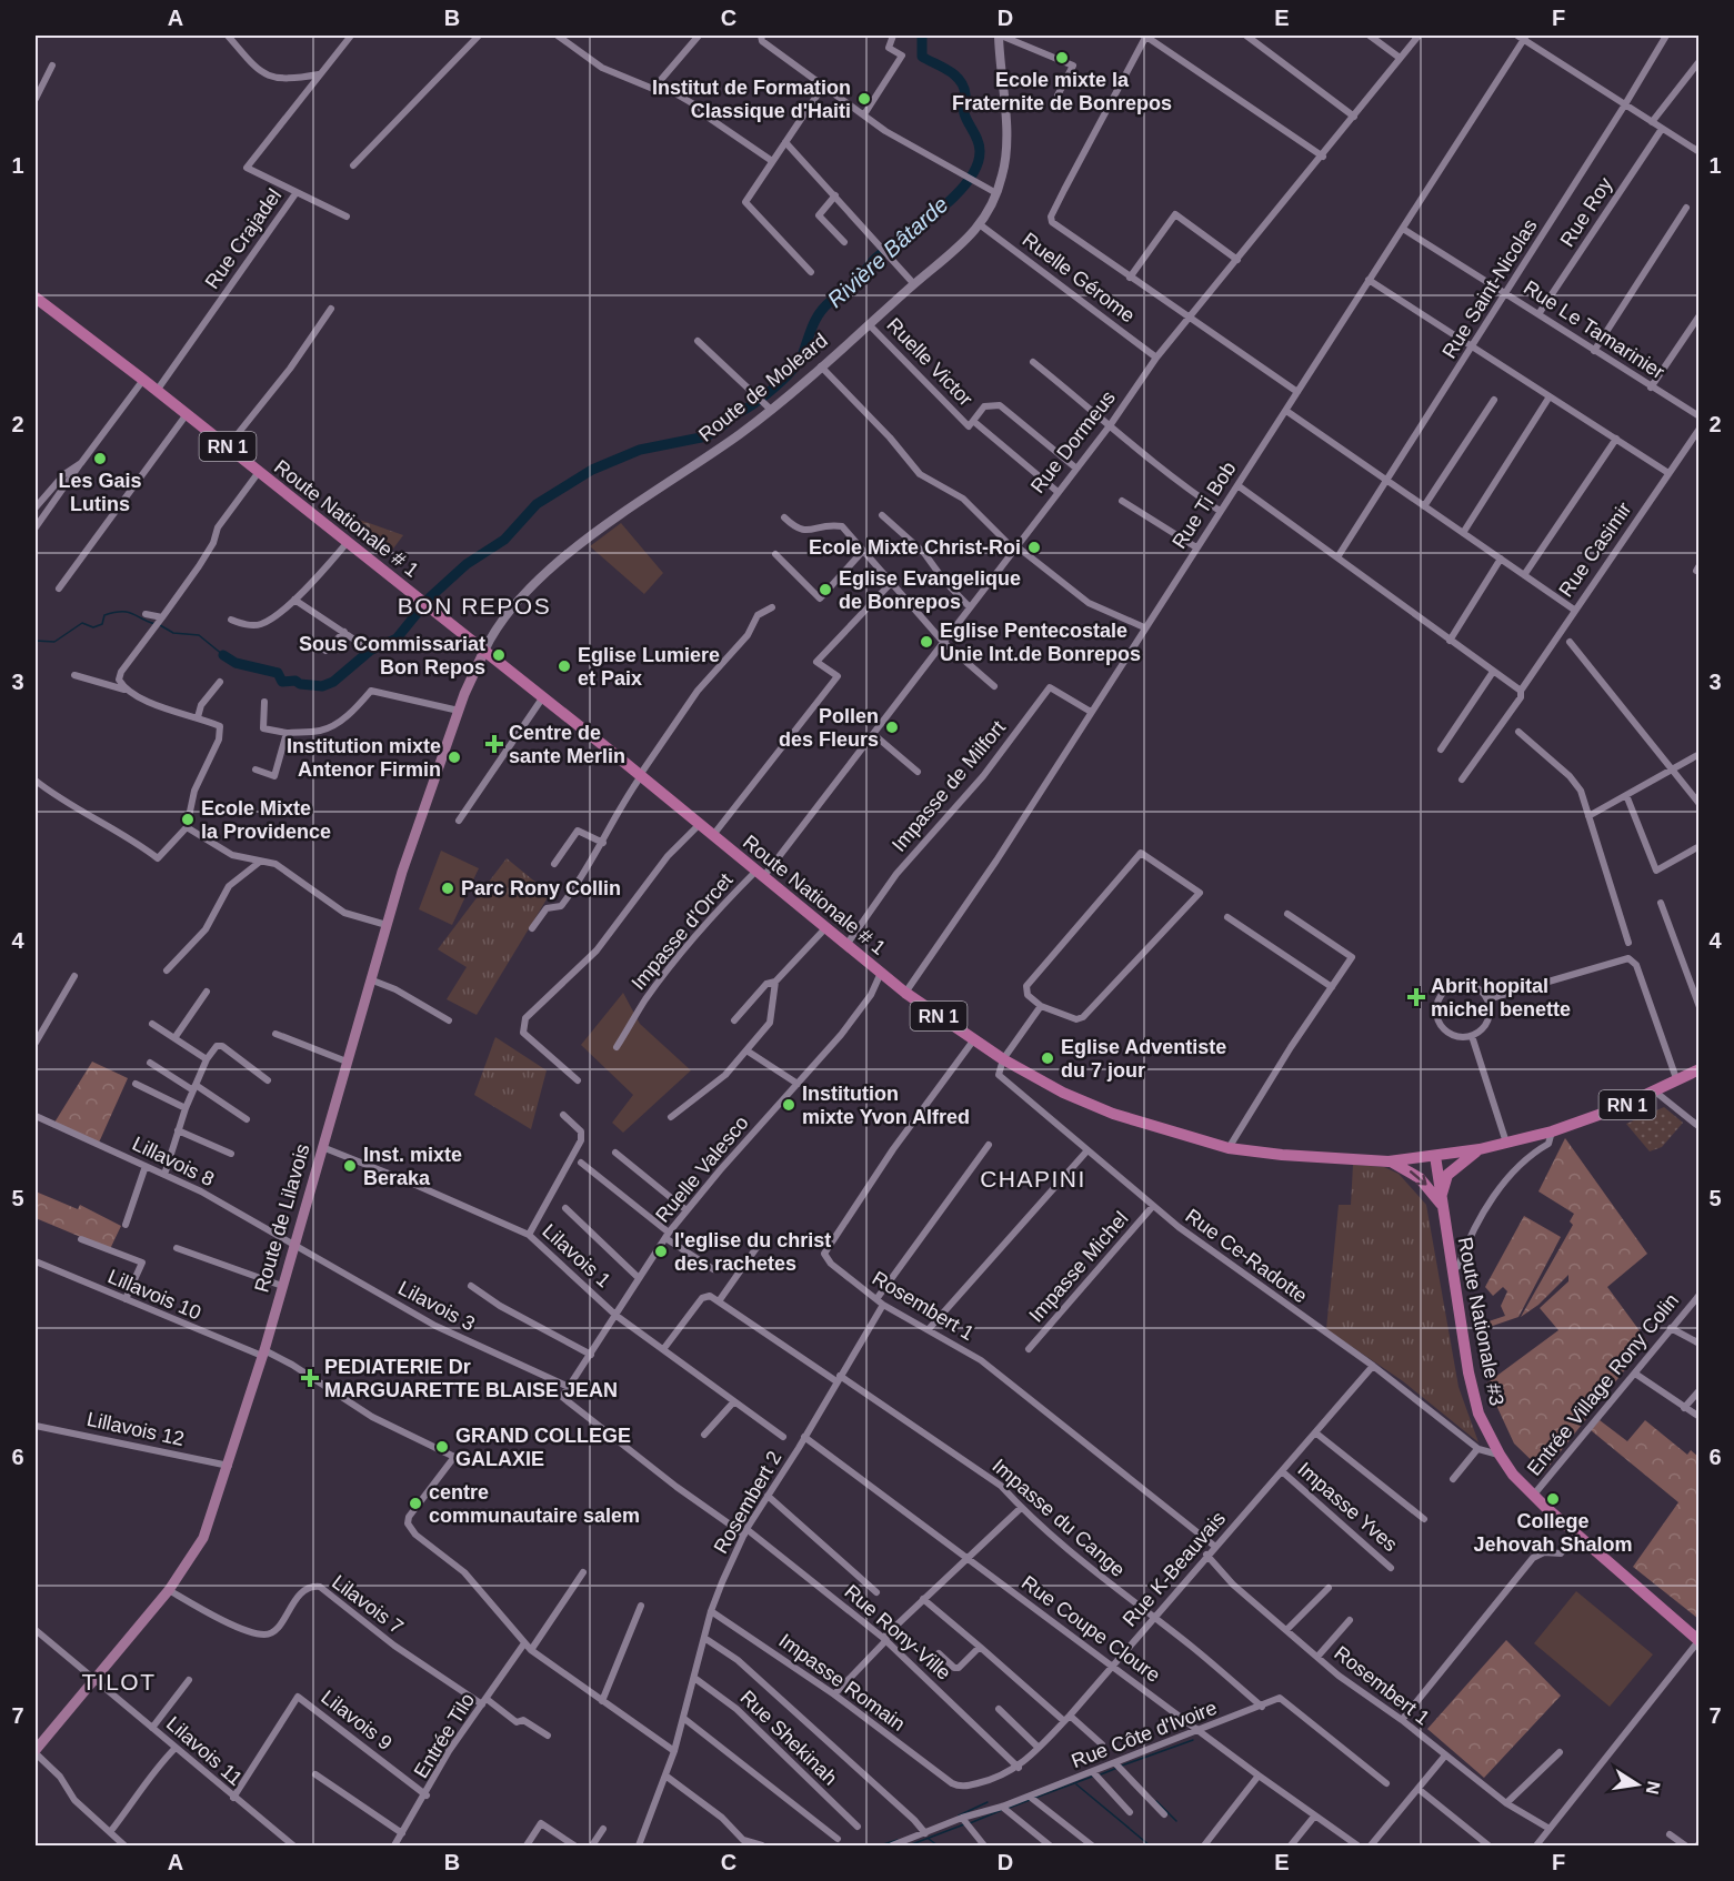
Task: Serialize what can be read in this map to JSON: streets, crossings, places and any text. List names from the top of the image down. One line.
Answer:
{"streets":{"main road":["RN 1","Route Nationale # 1","Route de Lilavois","Route Nationale #3"],"street":["Rue Roy","Rue Crajadel","Ruelle Gérome","Rue Saint-Nicolas","Rue Le Tamarinier","Ruelle Victor","Route de Moleard","Rue Dormeus","Rue Ti Bob","Rue Casimir","Impasse de Milfort","Impasse d'Orcet","Lillavois 8","Ruelle Valesco","Lilavois 1","Rue Ce-Radotte","Impasse Michel","Lillavois 10","Lilavois 3","Rosembert 1","Entrée Village Rony Colin","Lillavois 12","Rosembert 2","Impasse Yves","Impasse du Cange","Rue K-Beauvais","Lilavois 7","Rue Coupe Cloure","Rue Rony-Ville","Impasse Romain","Lilavois 9","Rue Côte d'Ivoire","Entrée Tilo","Rue Shekinah","Lilavois 11"]},"crossings":[["Rue Roy","Rue Le Tamarinier"],["Rue Crajadel","Route Nationale # 1"],["Ruelle Gérome","Route de Moleard"],["Ruelle Gérome","Rue Dormeus"],["Rue Saint-Nicolas","Rue Le Tamarinier"],["Rue Le Tamarinier","Rue Ti Bob"],["Ruelle Victor","Route de Moleard"],["Ruelle Victor","Rue Dormeus"],["Route de Moleard","Route Nationale # 1"],["Route de Moleard","Route de Lilavois"],["Rue Dormeus","Route Nationale # 1"],["Rue Dormeus","Impasse d'Orcet"],["Rue Ti Bob","Route Nationale # 1"],["Rue Ti Bob","Impasse de Milfort"],["Route Nationale # 1","Impasse de Milfort"],["Route Nationale # 1","Impasse d'Orcet"],["Route Nationale # 1","Ruelle Valesco"],["Route Nationale # 1","Route de Lilavois"],["Route Nationale # 1","Rue Ce-Radotte"],["Route Nationale # 1","Rosembert 1"],["Route Nationale # 1","Route Nationale #3"],["Lillavois 8","Route de Lilavois"],["Lillavois 8","Lilavois 3"],["Ruelle Valesco","Lilavois 1"],["Ruelle Valesco","Lilavois 3"],["Ruelle Valesco","Rue Rony-Ville"],["Route de Lilavois","Lilavois 1"],["Route de Lilavois","Lillavois 10"],["Route de Lilavois","Lilavois 3"],["Route de Lilavois","Lillavois 12"],["Route de Lilavois","Lilavois 7"],["Route de Lilavois","Lilavois 11"],["Rue Ce-Radotte","Impasse Michel"],["Rue Ce-Radotte","Route Nationale #3"],["Rue Ce-Radotte","Rue K-Beauvais"],["Lillavois 10","Entrée Tilo"],["Rosembert 1","Rosembert 2"],["Rosembert 1","Rue K-Beauvais"],["Route Nationale #3","Entrée Village Rony Colin"],["Rosembert 2","Impasse du Cange"],["Rosembert 2","Rue Coupe Cloure"],["Rosembert 2","Rue Rony-Ville"],["Rosembert 2","Impasse Romain"],["Rosembert 2","Rue Shekinah"],["Impasse Yves","Rue K-Beauvais"],["Impasse du Cange","Rue K-Beauvais"],["Impasse du Cange","Rue Côte d'Ivoire"],["Rue K-Beauvais","Rue Coupe Cloure"],["Rue K-Beauvais","Rue Rony-Ville"],["Rue K-Beauvais","Impasse Romain"],["Lilavois 7","Entrée Tilo"],["Rue Coupe Cloure","Rue Côte d'Ivoire"],["Lilavois 9","Entrée Tilo"],["Lilavois 9","Lilavois 11"]],"districts":["BON REPOS","CHAPINI","TILOT"],"water":["Rivière Bâtarde"],"places":{"other":["Ecole mixte la Fraternite de Bonrepos","Institut de Formation Classique d'Haiti","Les Gais Lutins","Ecole Mixte Christ-Roi","Eglise Evangelique de Bonrepos","Eglise Pentecostale Unie Int.de Bonrepos","Sous Commissariat Bon Repos","Eglise Lumiere et Paix","Pollen des Fleurs","Institution mixte Antenor Firmin","Ecole Mixte la Providence","Parc Rony Collin","Eglise Adventiste du 7 jour","Institution mixte Yvon Alfred","Inst. mixte Beraka","l'eglise du christ des rachetes","GRAND COLLEGE GALAXIE","College Jehovah Shalom","centre communautaire salem"],"health":["Centre de sante Merlin","Abrit hopital michel benette","PEDIATERIE Dr MARGUARETTE BLAISE JEAN"]},"north":"right","grid":{"columns":["A","B","C","D","E","F"],"rows":["1","2","3","4","5","6","7"]}}
